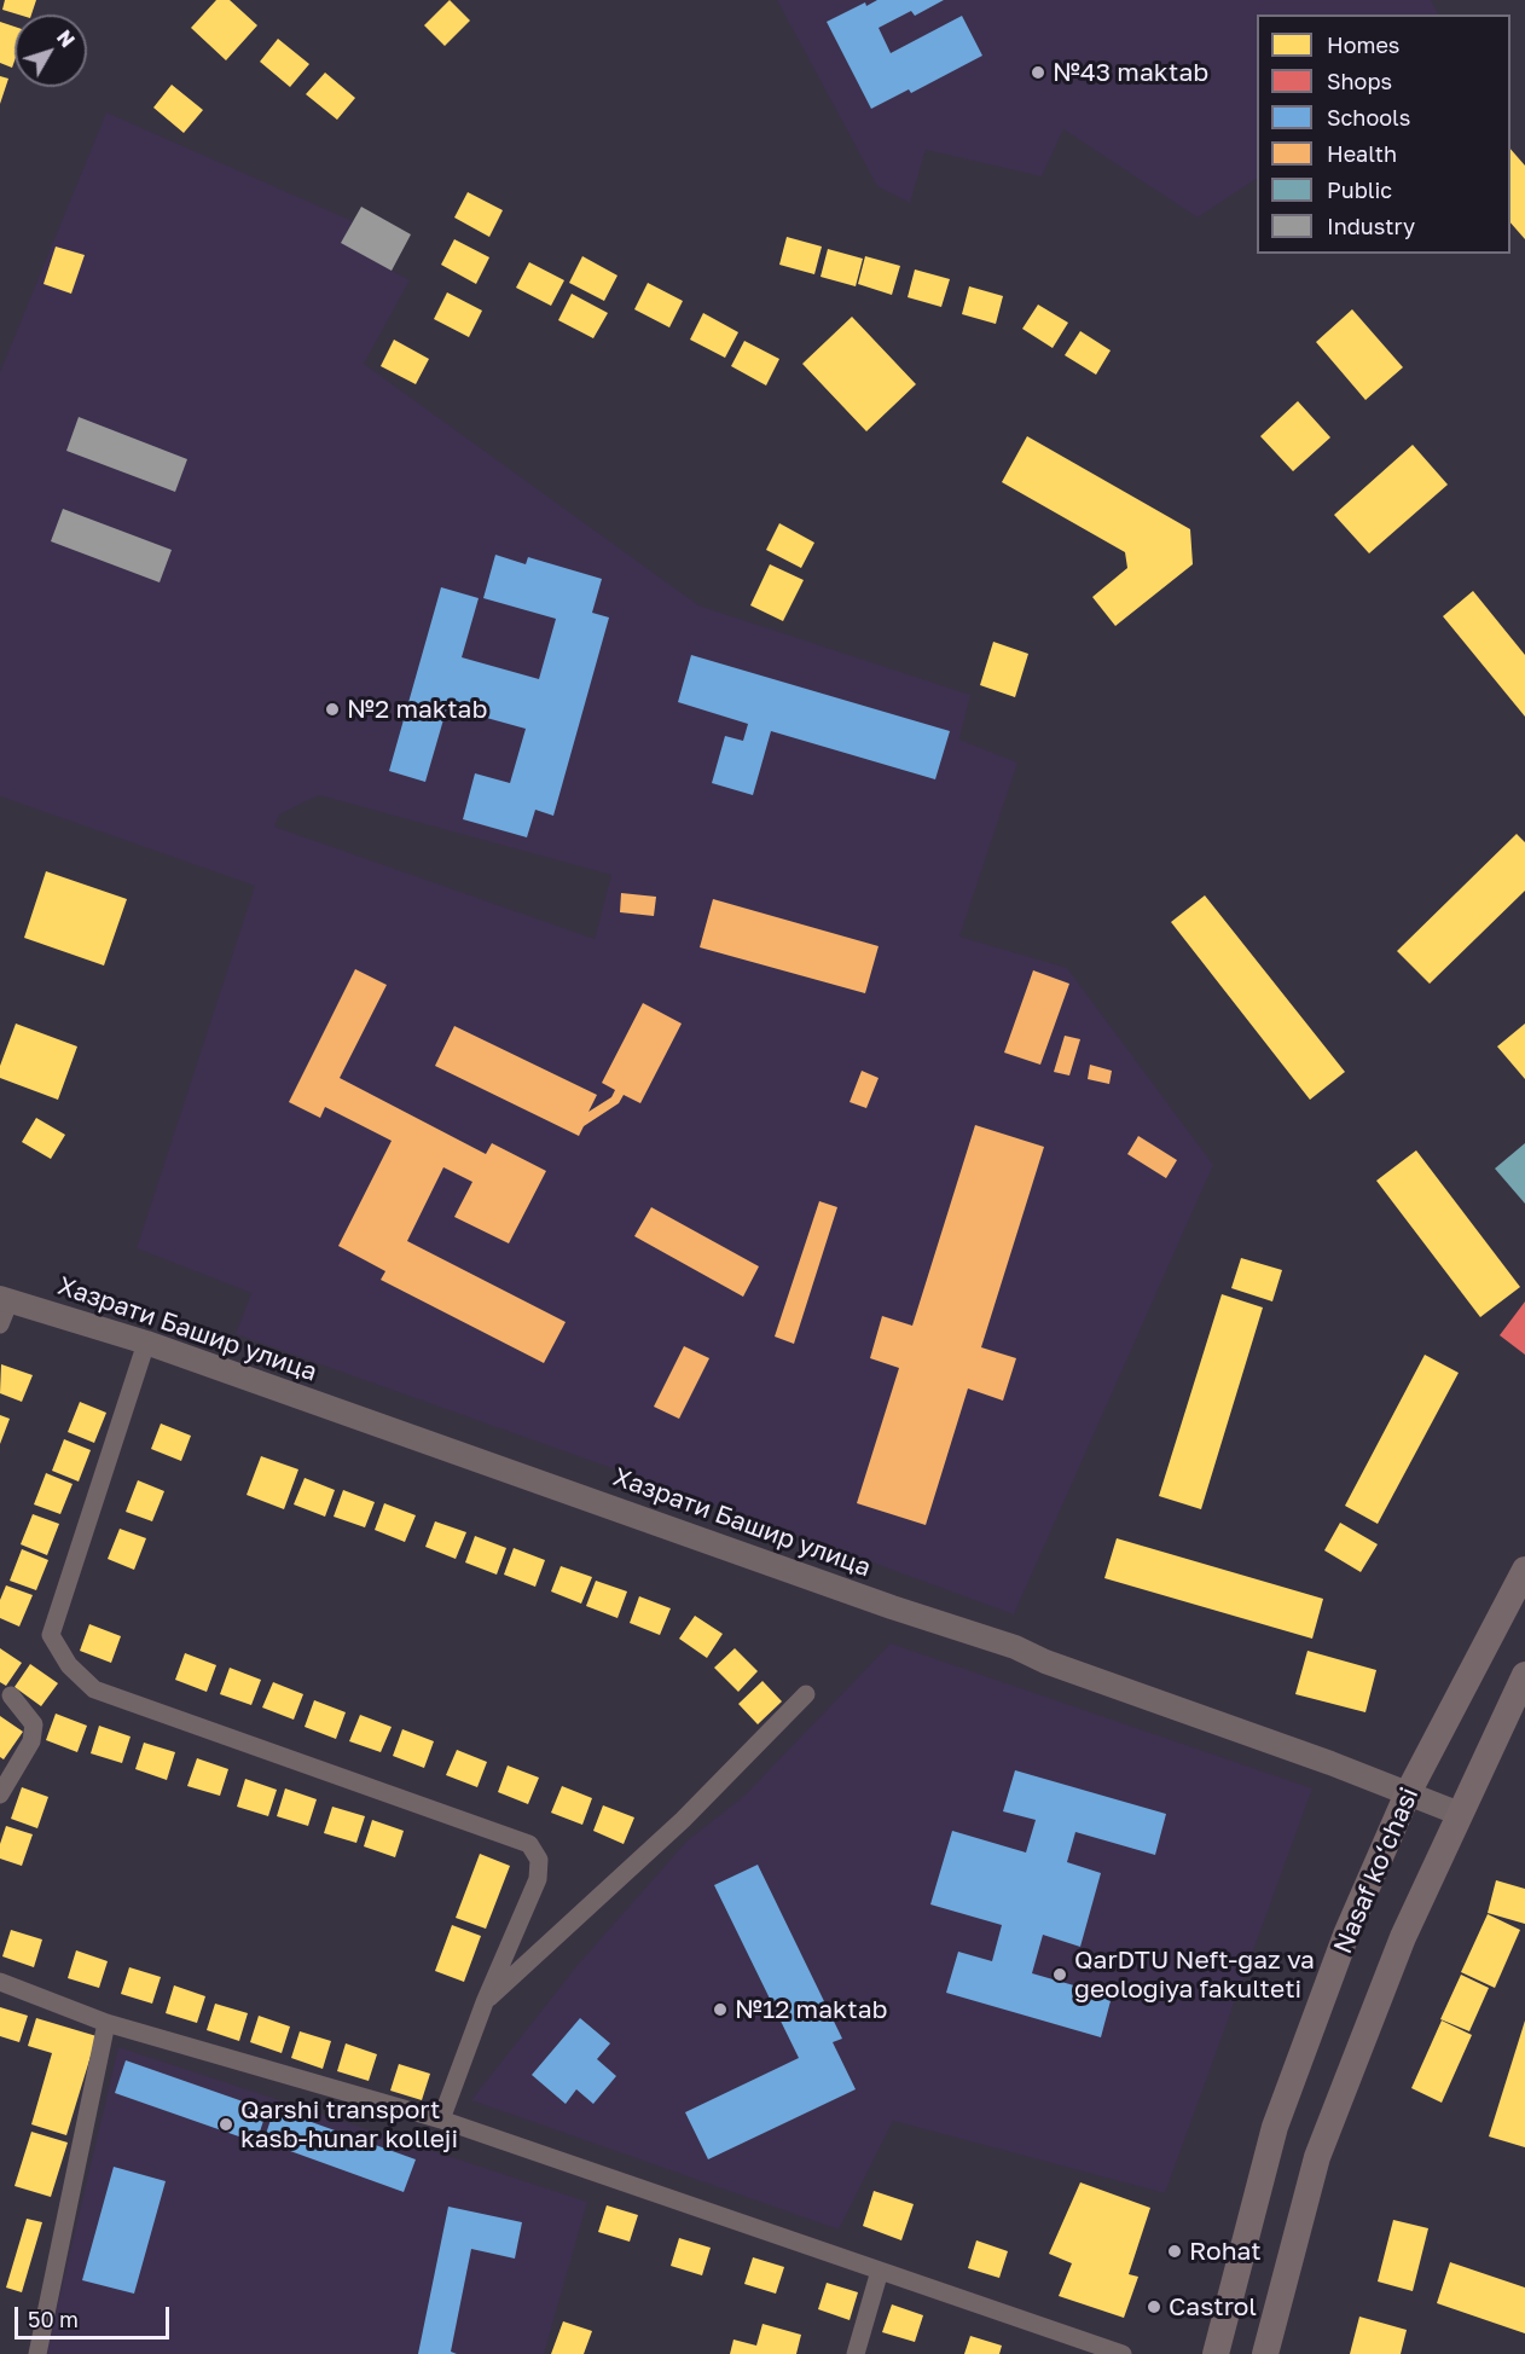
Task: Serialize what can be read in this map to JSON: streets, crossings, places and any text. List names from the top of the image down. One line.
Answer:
{"streets":{"main road":["Nasaf ko‘chasi"],"street":["Хазрати Башир улица"]},"crossings":[["Хазрати Башир улица","Nasaf ko‘chasi"]],"places":["№43 maktab","№2 maktab","QarDTU Neft-gaz va geologiya fakulteti","№12 maktab","Qarshi transport kasb-hunar kolleji","Rohat","Castrol"],"legend":["Homes","Shops","Schools","Health","Public","Industry"],"scale_bar":"50 m","north":"top right"}
